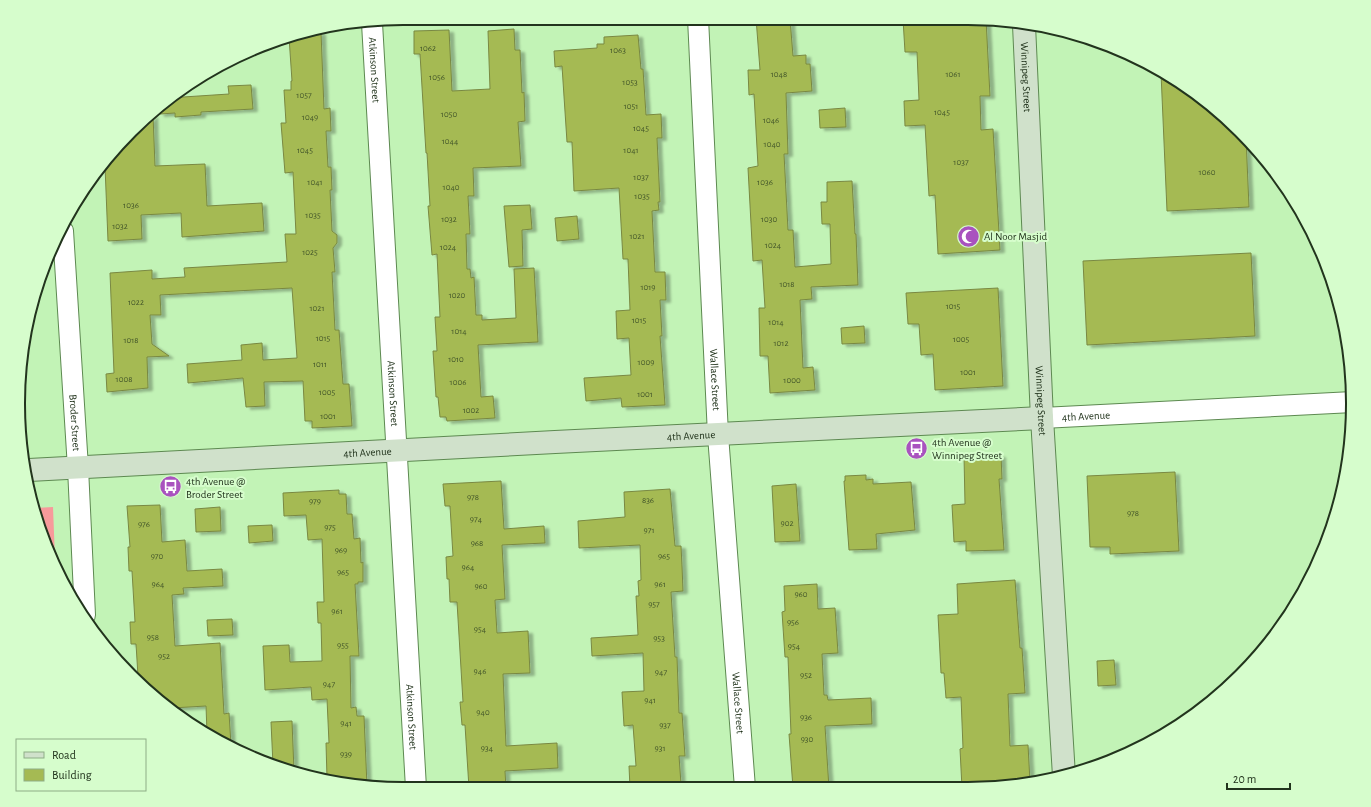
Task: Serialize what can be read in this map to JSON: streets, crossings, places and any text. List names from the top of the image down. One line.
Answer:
{"streets":{"street":["Atkinson Street","Winnipeg Street","Wallace Street","4th Avenue","Broder Street"]},"crossings":[["Atkinson Street","4th Avenue"],["Winnipeg Street","4th Avenue"],["Wallace Street","4th Avenue"],["4th Avenue","Broder Street"]],"places":{"mosque":["Al Noor Masjid"],"bus stop":["4th Avenue @ Winnipeg Street","4th Avenue @ Broder Street"]},"house_numbers":["1062","1063","1048","1061","1056","1053","1057","1051","1045","1050","1049","1046","1045","1044","1040","1045","1041","1037","1060","1037","1041","1036","1040","1035","1036","1035","1032","1030","1032","1021","1024","1024","1025","1018","1019","1020","1022","1015","1021","1015","1014","1014","1015","1005","1018","1012","1010","1009","1011","1001","1008","1000","1006","1005","1001","1002","1001","978","836","979","978","974","902","976","975","971","968","969","970","965","964","965","964","961","960","960","957","961","956","954","958","953","955","954","952","946","947","952","947","941","940","936","941","937","930","934","931","939"],"legend":["Road","Building"],"scale_bar":"20 m"}
